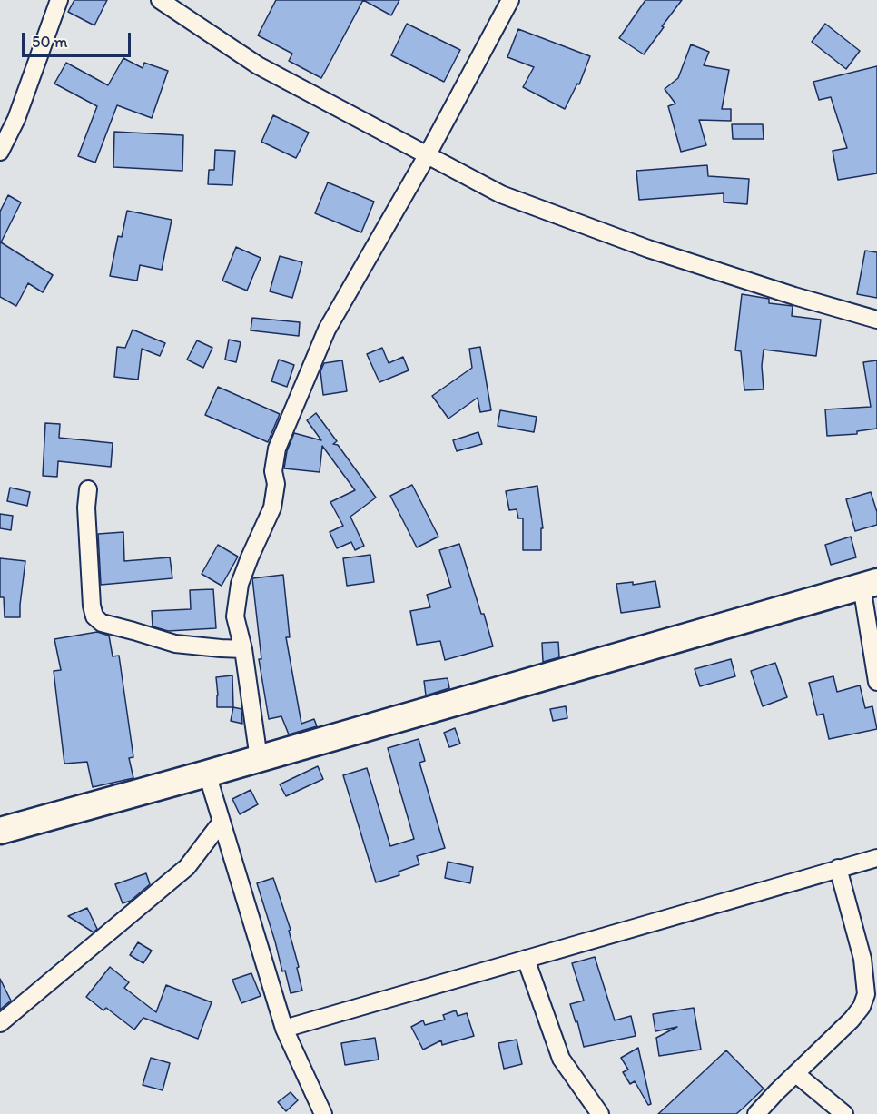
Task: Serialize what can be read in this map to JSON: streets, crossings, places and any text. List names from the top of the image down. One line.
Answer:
{"scale_bar":"50 m"}
